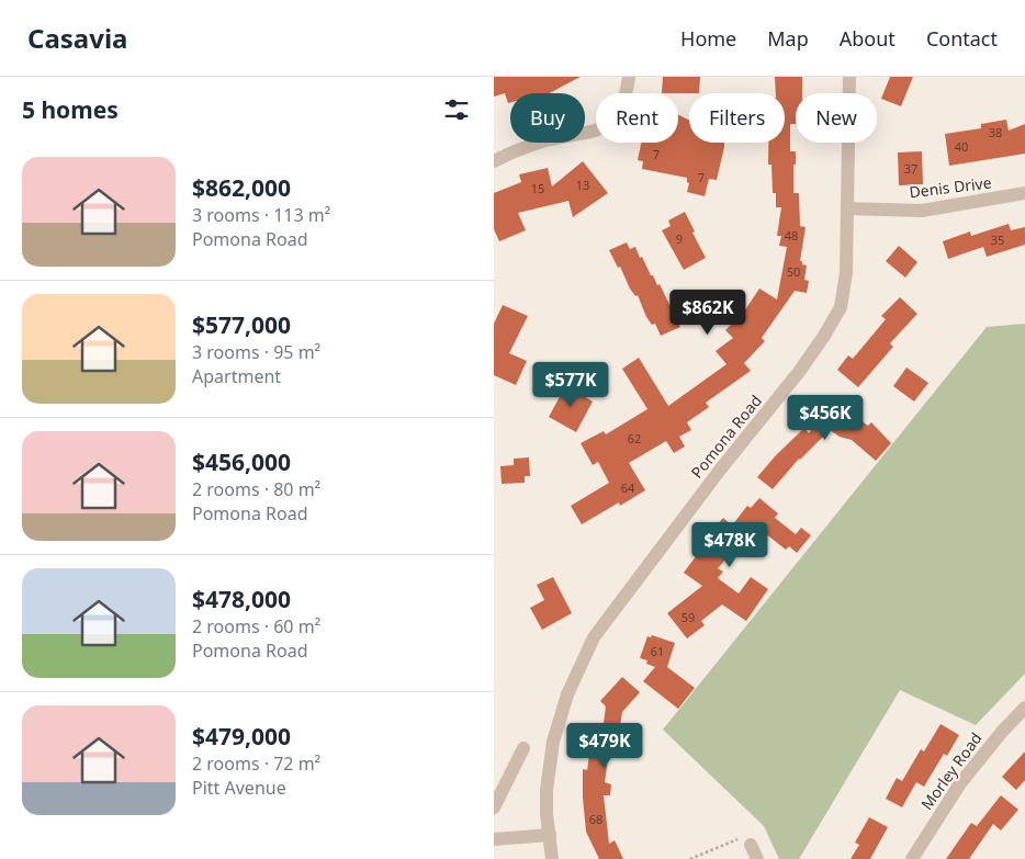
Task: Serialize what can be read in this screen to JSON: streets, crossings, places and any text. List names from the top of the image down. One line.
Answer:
{"streets":{"street":["Denis Drive","Pomona Road","Morley Road"]},"crossings":[["Denis Drive","Pomona Road"]],"house_numbers":["38","40","7","37","7","13","15","48","9","35","50","62","64","59","61","68"],"page":{"header":"Casavia","nav":["Home","Map","About","Contact"],"heading":"5 homes","chip":["Buy","Rent","Filters","New"],"list":[{"name":"$862,000","note":"3 rooms · 113 m² · Pomona Road"},{"name":"$577,000","note":"3 rooms · 95 m² · Apartment"},{"name":"$456,000","note":"2 rooms · 80 m² · Pomona Road"},{"name":"$478,000","note":"2 rooms · 60 m² · Pomona Road"},{"name":"$479,000","note":"2 rooms · 72 m² · Pitt Avenue"}],"price":["$862K","$577K","$456K","$478K","$479K"]}}
